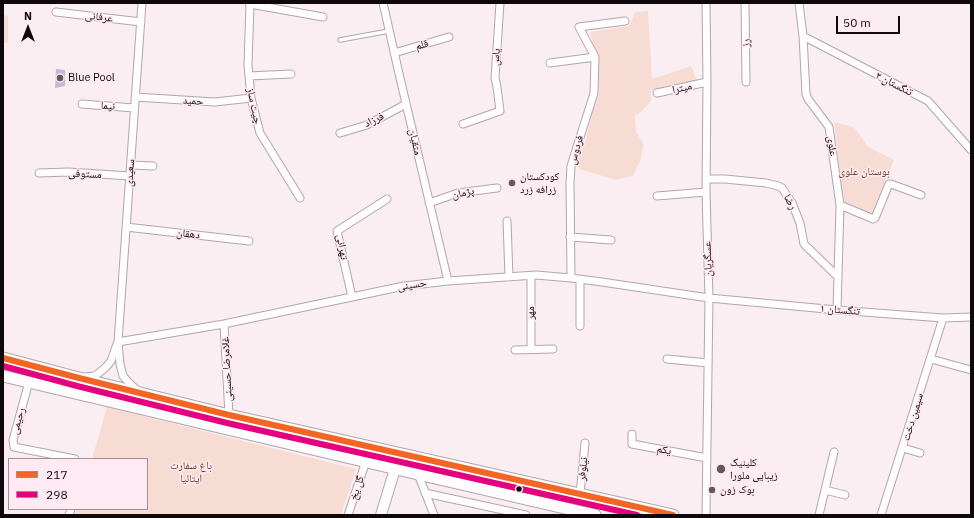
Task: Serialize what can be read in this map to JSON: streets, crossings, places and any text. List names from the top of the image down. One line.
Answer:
{"streets":{"street":["عرفانی","رز","قلم","یاس","تنگستان ۲","میترا","حمید","نیما","چیت ساز","فرزاد","متقیان","علوی","فردوس","سعیدی","مستوفی","پژمان","رضا","دهقان","تهرانی","عسگریان","حسینی","تنگستان ۱","مهر","غلامرضا حسینی","سیمین دخت","رحیمی","یکم","نیلوفر","گل یخ"]},"crossings":[["عرفانی","سعیدی"],["قلم","متقیان"],["تنگستان ۲","علوی"],["میترا","عسگریان"],["حمید","چیت ساز"],["حمید","سعیدی"],["نیما","سعیدی"],["فرزاد","متقیان"],["متقیان","پژمان"],["متقیان","حسینی"],["علوی","رضا"],["علوی","تنگستان ۱"],["فردوس","حسینی"],["سعیدی","مستوفی"],["سعیدی","دهقان"],["سعیدی","حسینی"],["رضا","عسگریان"],["تهرانی","حسینی"],["عسگریان","حسینی"],["عسگریان","تنگستان ۱"],["عسگریان","یکم"],["حسینی","تنگستان ۱"],["حسینی","مهر"],["حسینی","غلامرضا حسینی"],["تنگستان ۱","سیمین دخت"]],"parks":["بوستان علوی","باغ سفارت ایتالیا"],"places":["Blue Pool","کودکستان زرافه زرد","کلینیک زیبایی ملورا","بوک زون"],"lines":["transit line 217","transit line 298"],"legend":["217","298"],"scale_bar":"50 m","north":"top"}
